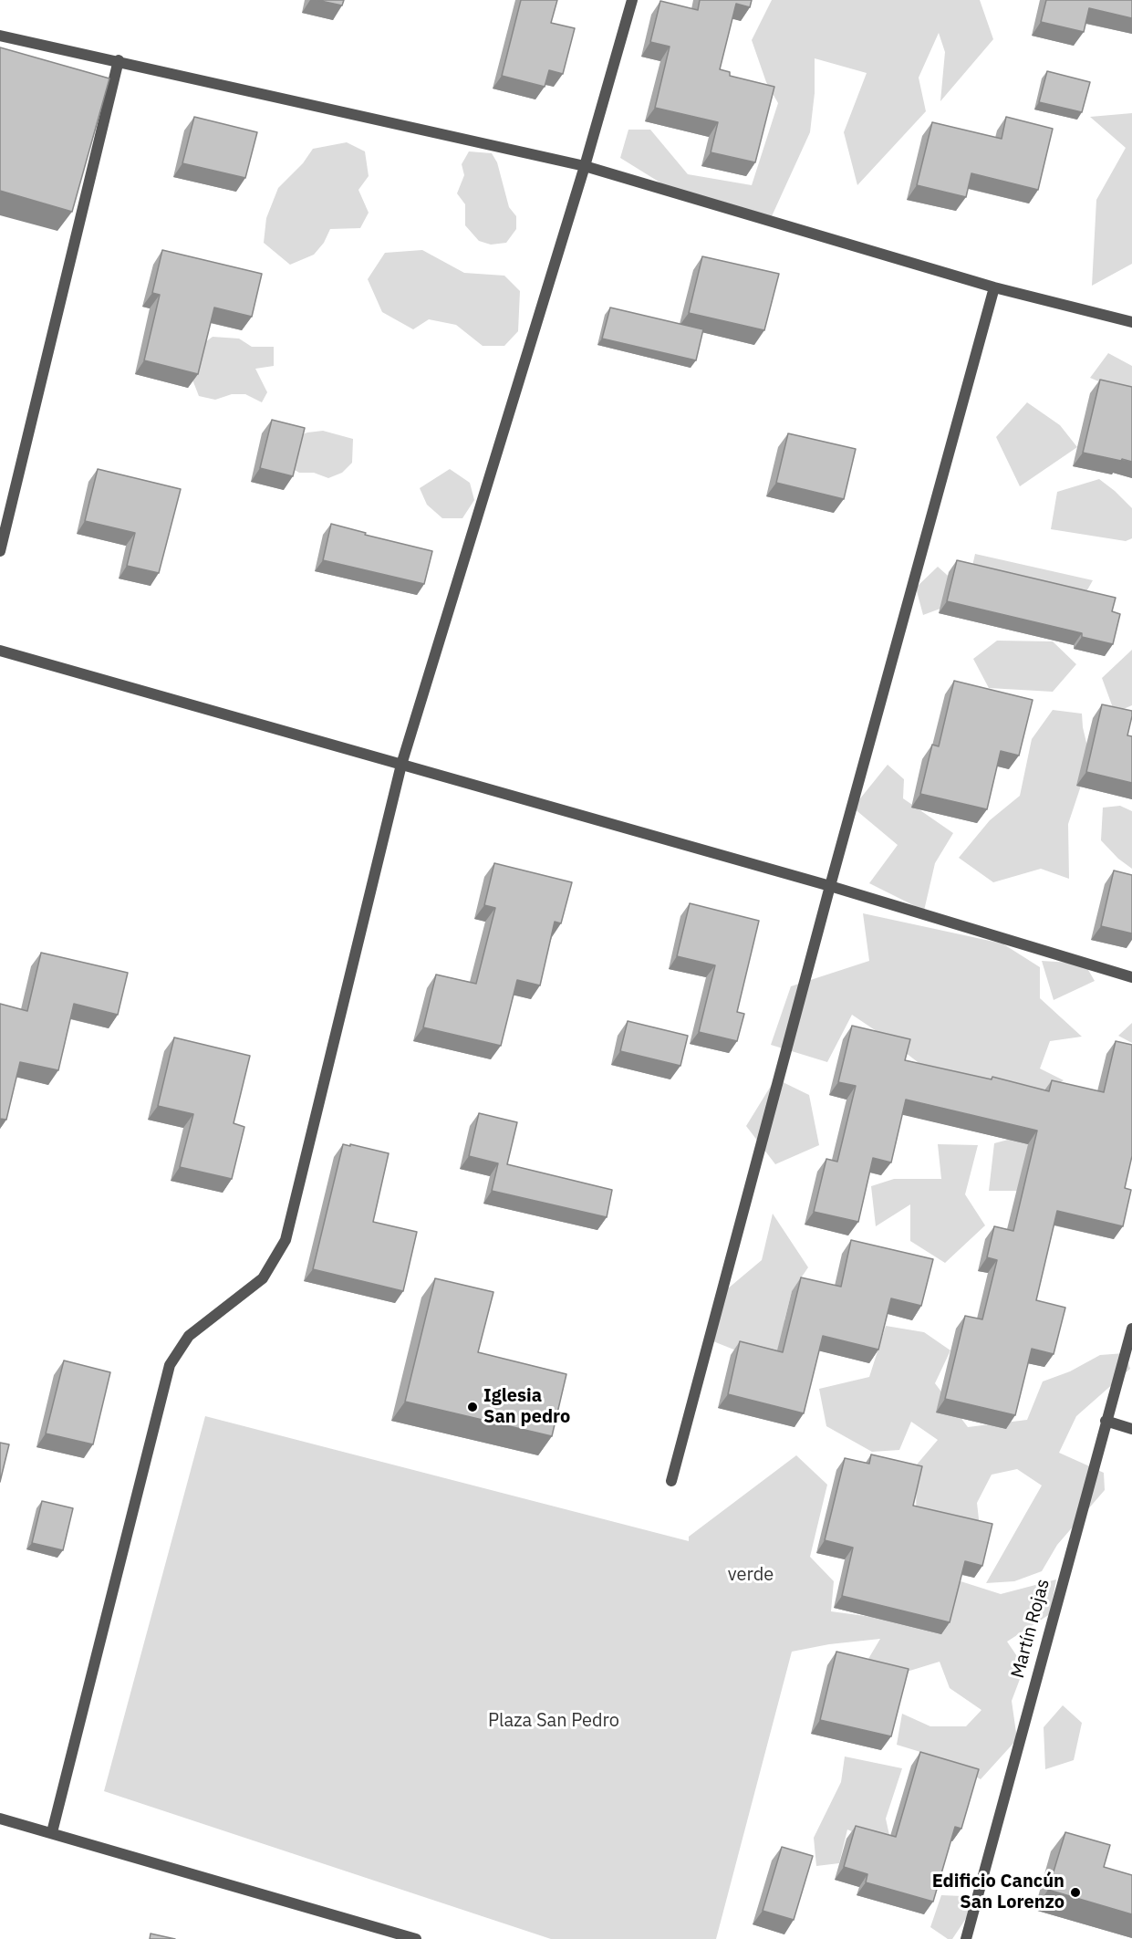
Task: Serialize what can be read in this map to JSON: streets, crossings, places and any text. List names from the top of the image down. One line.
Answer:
{"streets":{"street":["Martín Rojas"]},"parks":["verde","Plaza San Pedro"],"places":["Iglesia San pedro","Edificio Cancún San Lorenzo"]}
